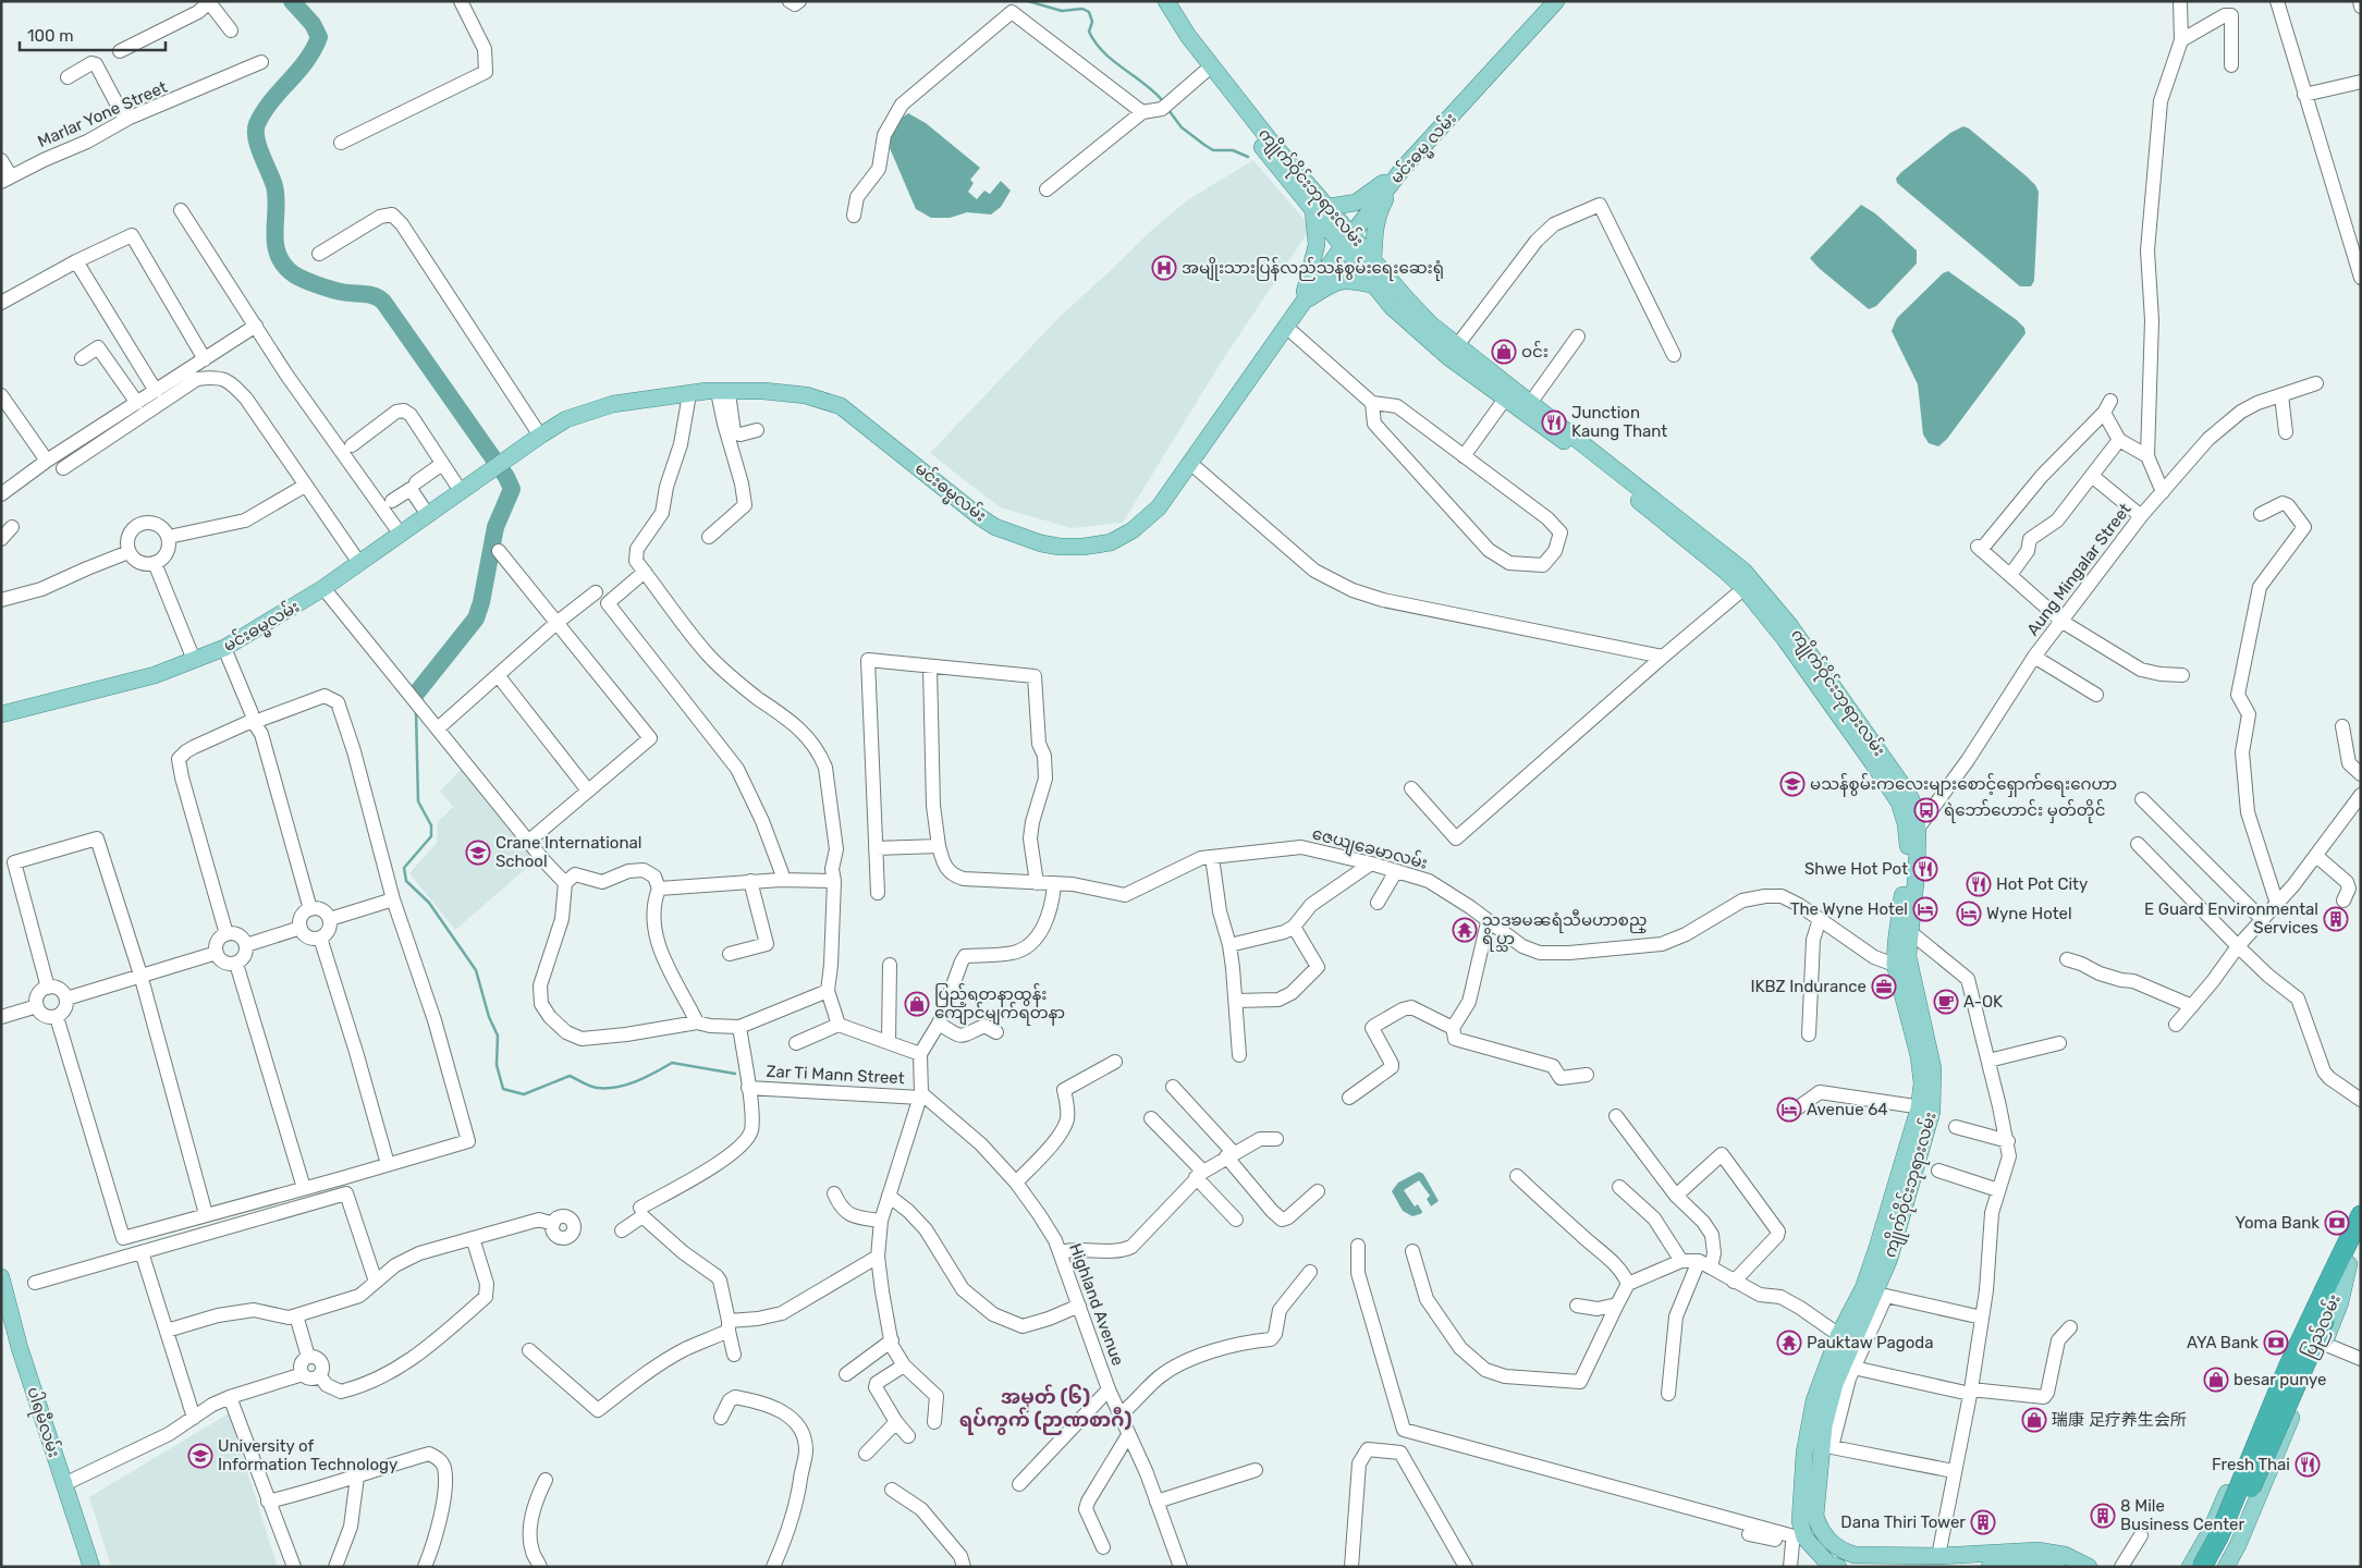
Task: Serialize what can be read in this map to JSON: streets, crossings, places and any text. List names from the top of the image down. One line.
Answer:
{"streets":{"highway":["ပြည်လမ်း"],"main road":["မင်းဓမ္မ လမ်း","ကျိုက်ဝိုင်းဘုရားလမ်း","မင်းဓမ္မလမ်း","ပါရမီလမ်း"],"street":["Marlar Yone Street","Aung Mingalar Street","ဇေယျခေမာလမ်း","Zar Ti Mann Street","Highland Avenue"]},"crossings":[["မင်းဓမ္မ လမ်း","ကျိုက်ဝိုင်းဘုရားလမ်း"],["မင်းဓမ္မ လမ်း","မင်းဓမ္မလမ်း"],["ကျိုက်ဝိုင်းဘုရားလမ်း","Aung Mingalar Street"],["ကျိုက်ဝိုင်းဘုရားလမ်း","ဇေယျခေမာလမ်း"],["Zar Ti Mann Street","Highland Avenue"]],"districts":["အမှတ် (၆) ရပ်ကွက် (ဉာဏစာဂီ)"],"places":{"hospital":["အမျိုးသားပြန်လည်သန်စွမ်းရေးဆေးရုံ"],"shop":["ဝင်း","ပြည့်ရတနာထွန်း ကျောင်မျက်ရတနာ","besar punye","瑞康 足疗养生会所"],"restaurant":["Junction Kaung Thant","Shwe Hot Pot","Hot Pot City","Fresh Thai"],"school or university":["မသန်စွမ်းကလေးများစောင့်ရှောက်ရေးဂေဟာ","Crane International School","University of Information Technology"],"bus stop":["ရဲဘော်ဟောင်း မှတ်တိုင်"],"hotel":["The Wyne Hotel","Wyne Hotel","Avenue 64"],"building":["E Guard Environmental Services","8 Mile Business Center","Dana Thiri Tower"],"temple":["သဒၶမၼရံသီမဟာစည္ ရိပ္သာ","Pauktaw Pagoda"],"office":["IKBZ Indurance"],"cafe":["A-OK"],"bank":["Yoma Bank","AYA Bank"]},"scale_bar":"100 m"}
